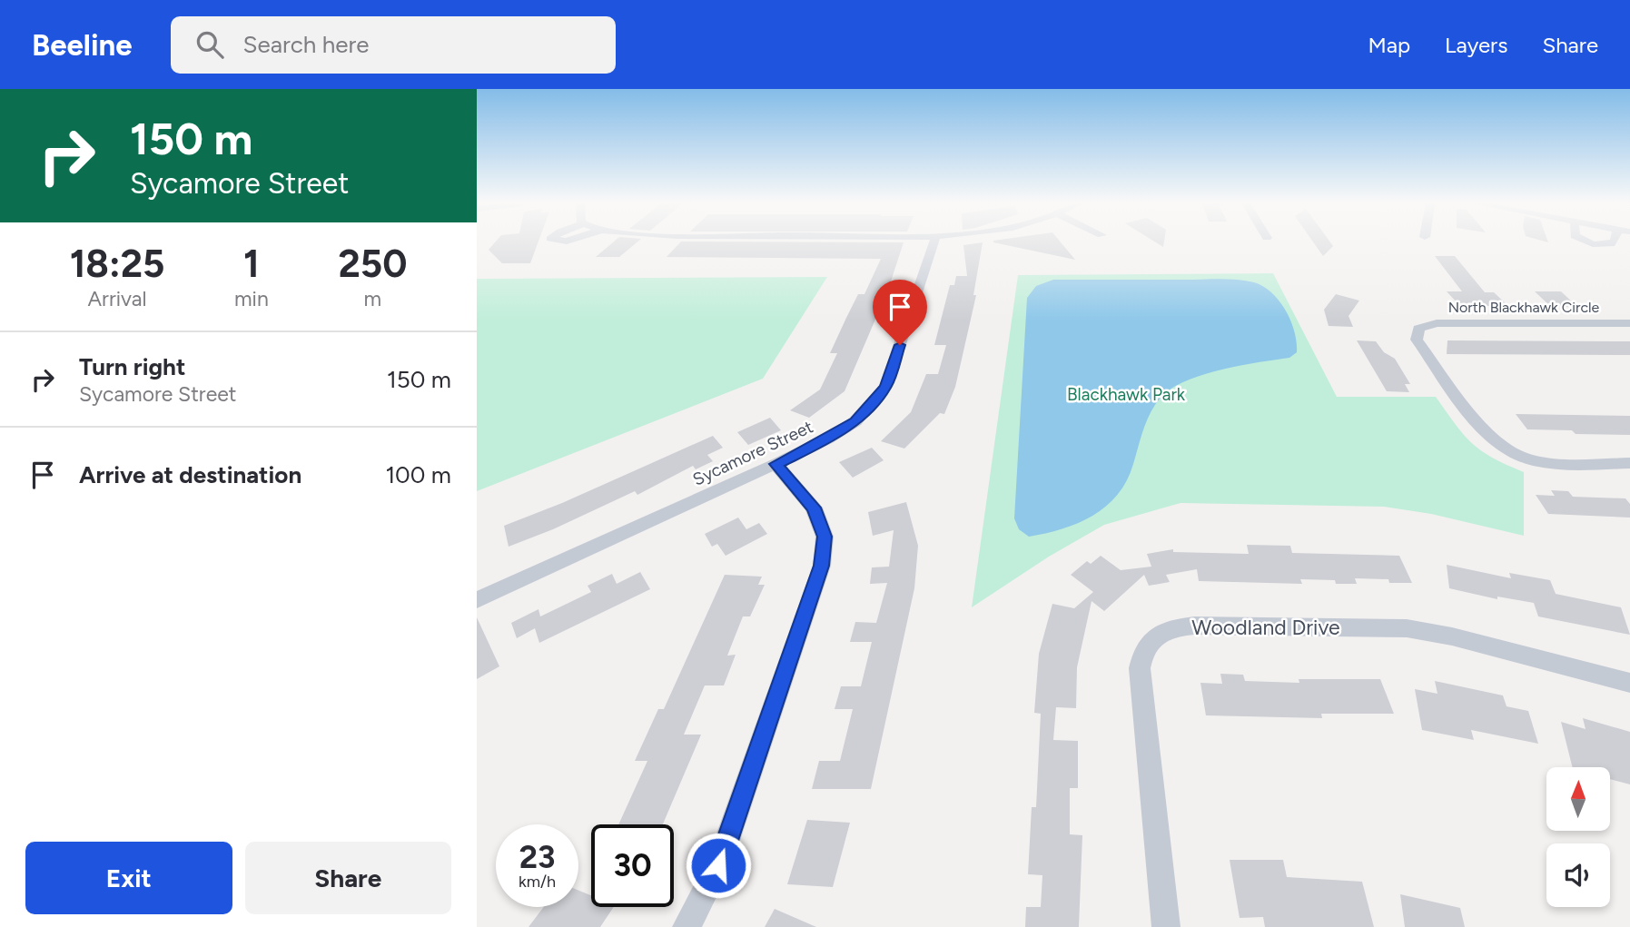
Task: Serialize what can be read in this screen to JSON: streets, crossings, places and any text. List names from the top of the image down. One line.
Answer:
{"streets":{"street":["North Blackhawk Circle","Sycamore Street","Woodland Drive"]},"parks":["Blackhawk Park"],"north":"top","page":{"header":"Beeline","search":"Search here","nav":["Map","Layers","Share"],"turn":["150 m","Sycamore Street"],"eta":["18:25","Arrival","1","min","250","m"],"list":[{"name":"Turn right","note":"Sycamore Street","value":"150 m"},{"name":"Arrive at destination","value":"100 m"}],"speed":"23 km/h","limit":"30","buttons":["Exit","Share"]}}
